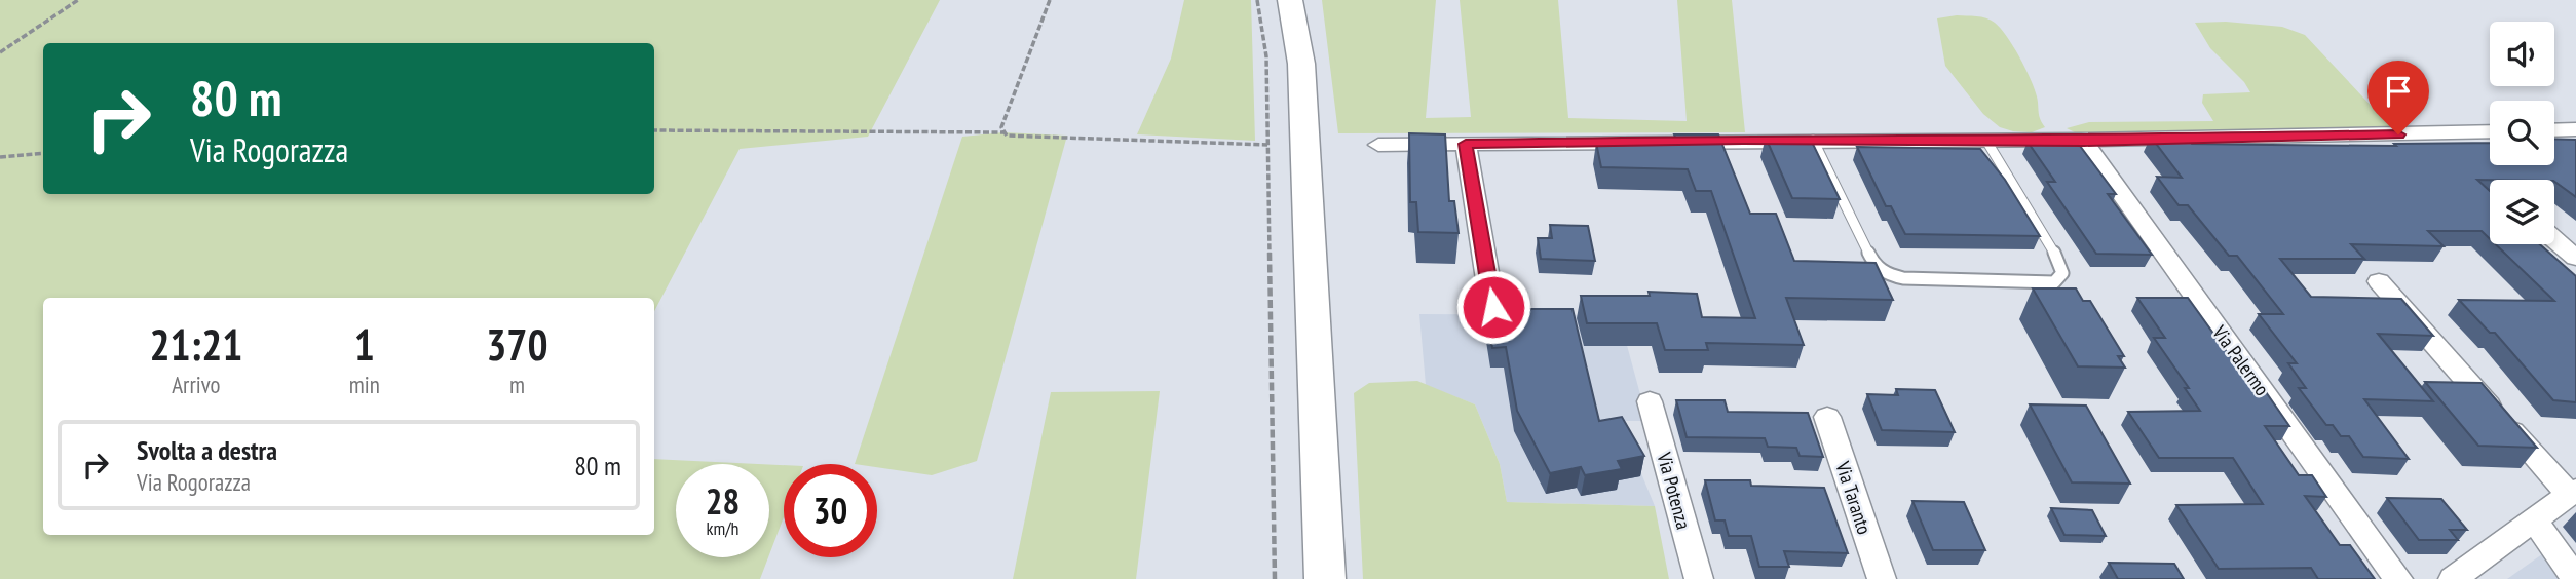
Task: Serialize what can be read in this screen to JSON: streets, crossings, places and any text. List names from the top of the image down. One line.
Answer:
{"streets":{"street":["Via Palermo","Via Potenza","Via Taranto"]},"page":{"turn":["80 m","Via Rogorazza"],"eta":["21:21","Arrivo","1","min","370","m"],"list":[{"name":"Svolta a destra","note":"Via Rogorazza","value":"80 m"}],"speed":"28 km/h","limit":"30"}}
